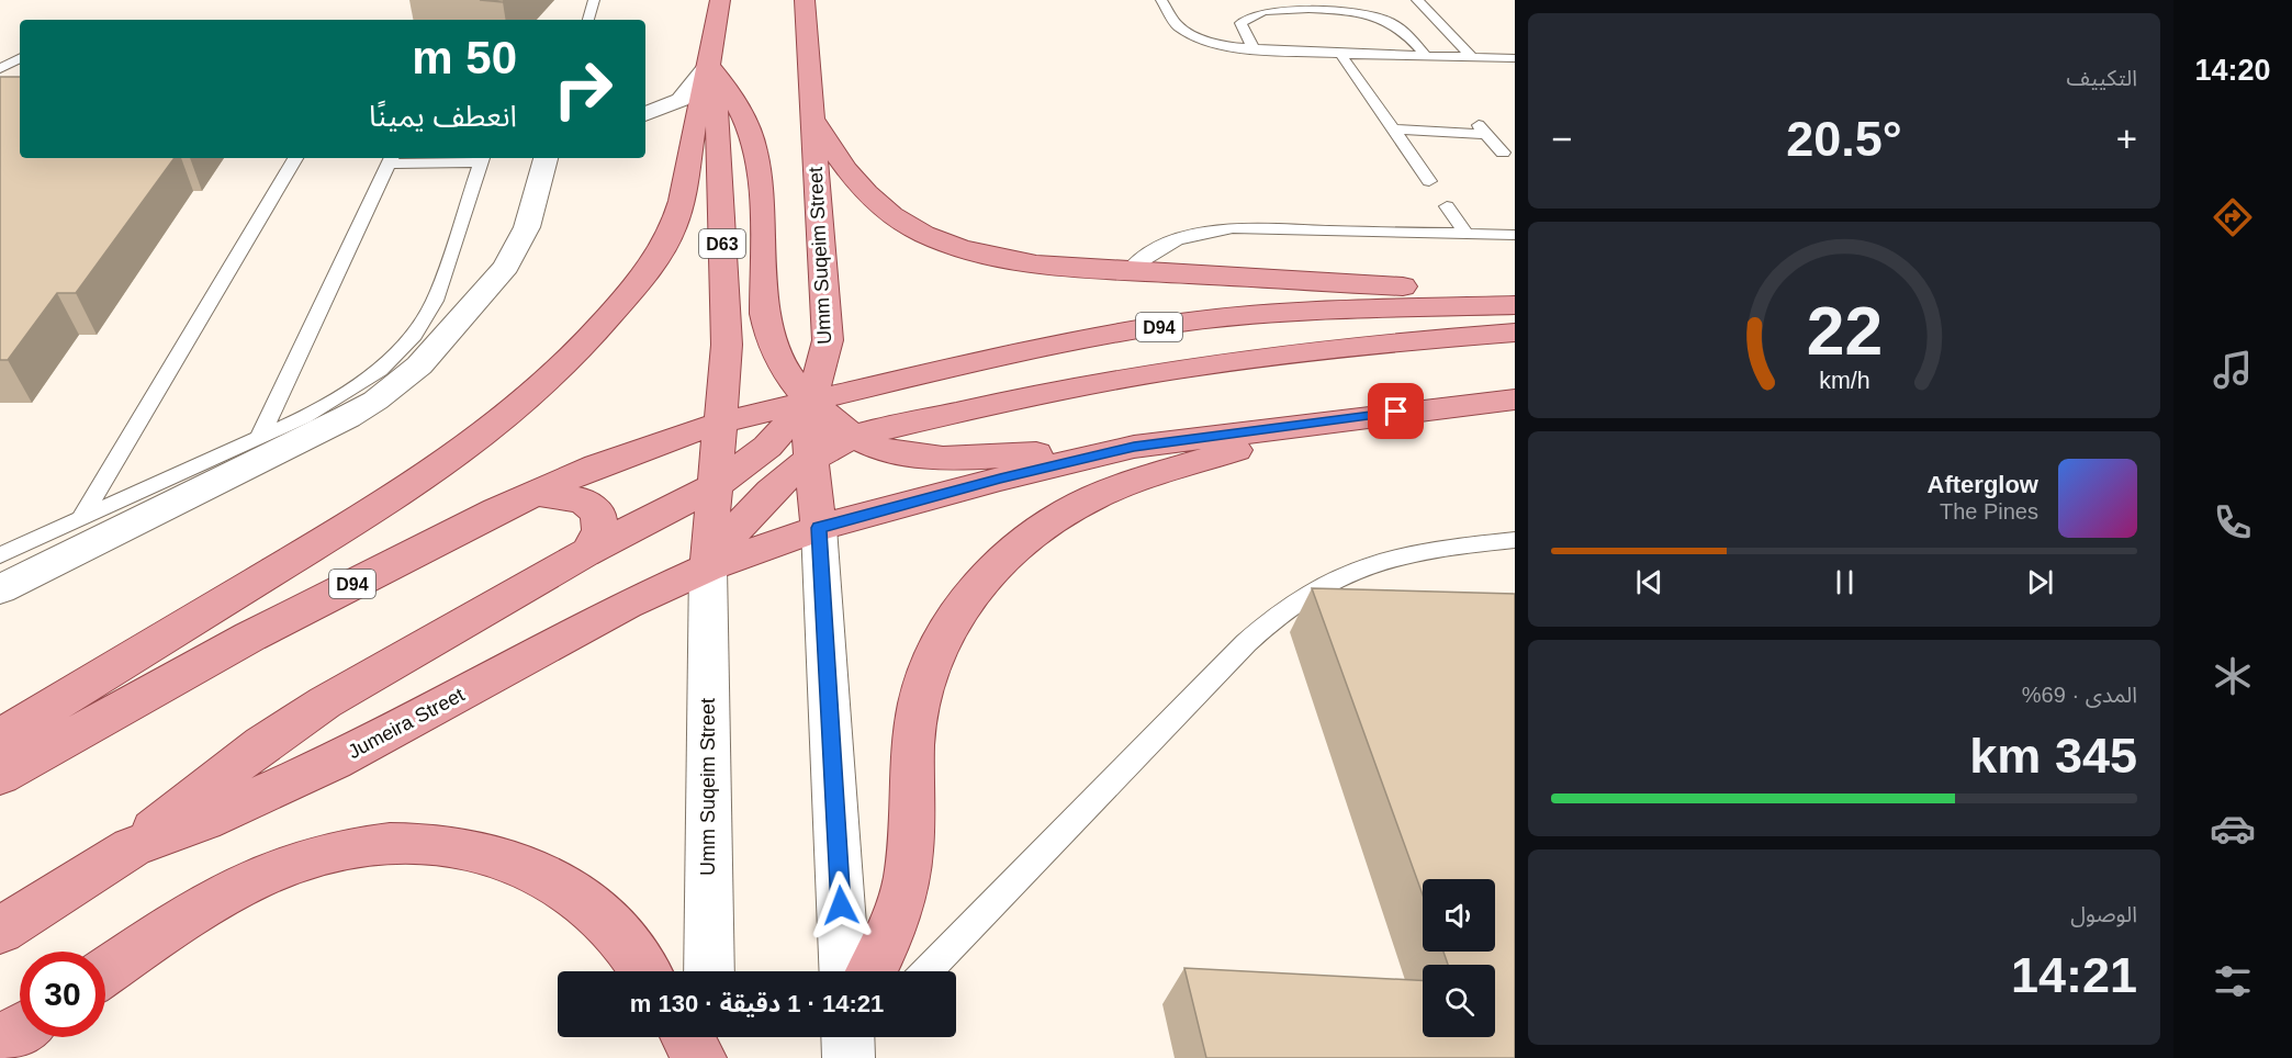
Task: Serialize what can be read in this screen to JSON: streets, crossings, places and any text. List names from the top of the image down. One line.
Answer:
{"streets":{"main road":["D63","Umm Suqeim Street","D94","Jumeira Street"]},"crossings":[["Umm Suqeim Street","D94"],["Umm Suqeim Street","Jumeira Street"]],"page":{"tabs":"14:20","tile":["التكييف",["المدى · 69%","345 km"],["الوصول","14:21"]],"turn":["50 m","انعطف يمينًا"],"heat":["−","20.5°","+"],"song":["Afterglow","The Pines"],"limit":"30","trip":"14:21 · 1 دقيقة · 130 m","gauge":["22","km/h"]}}
